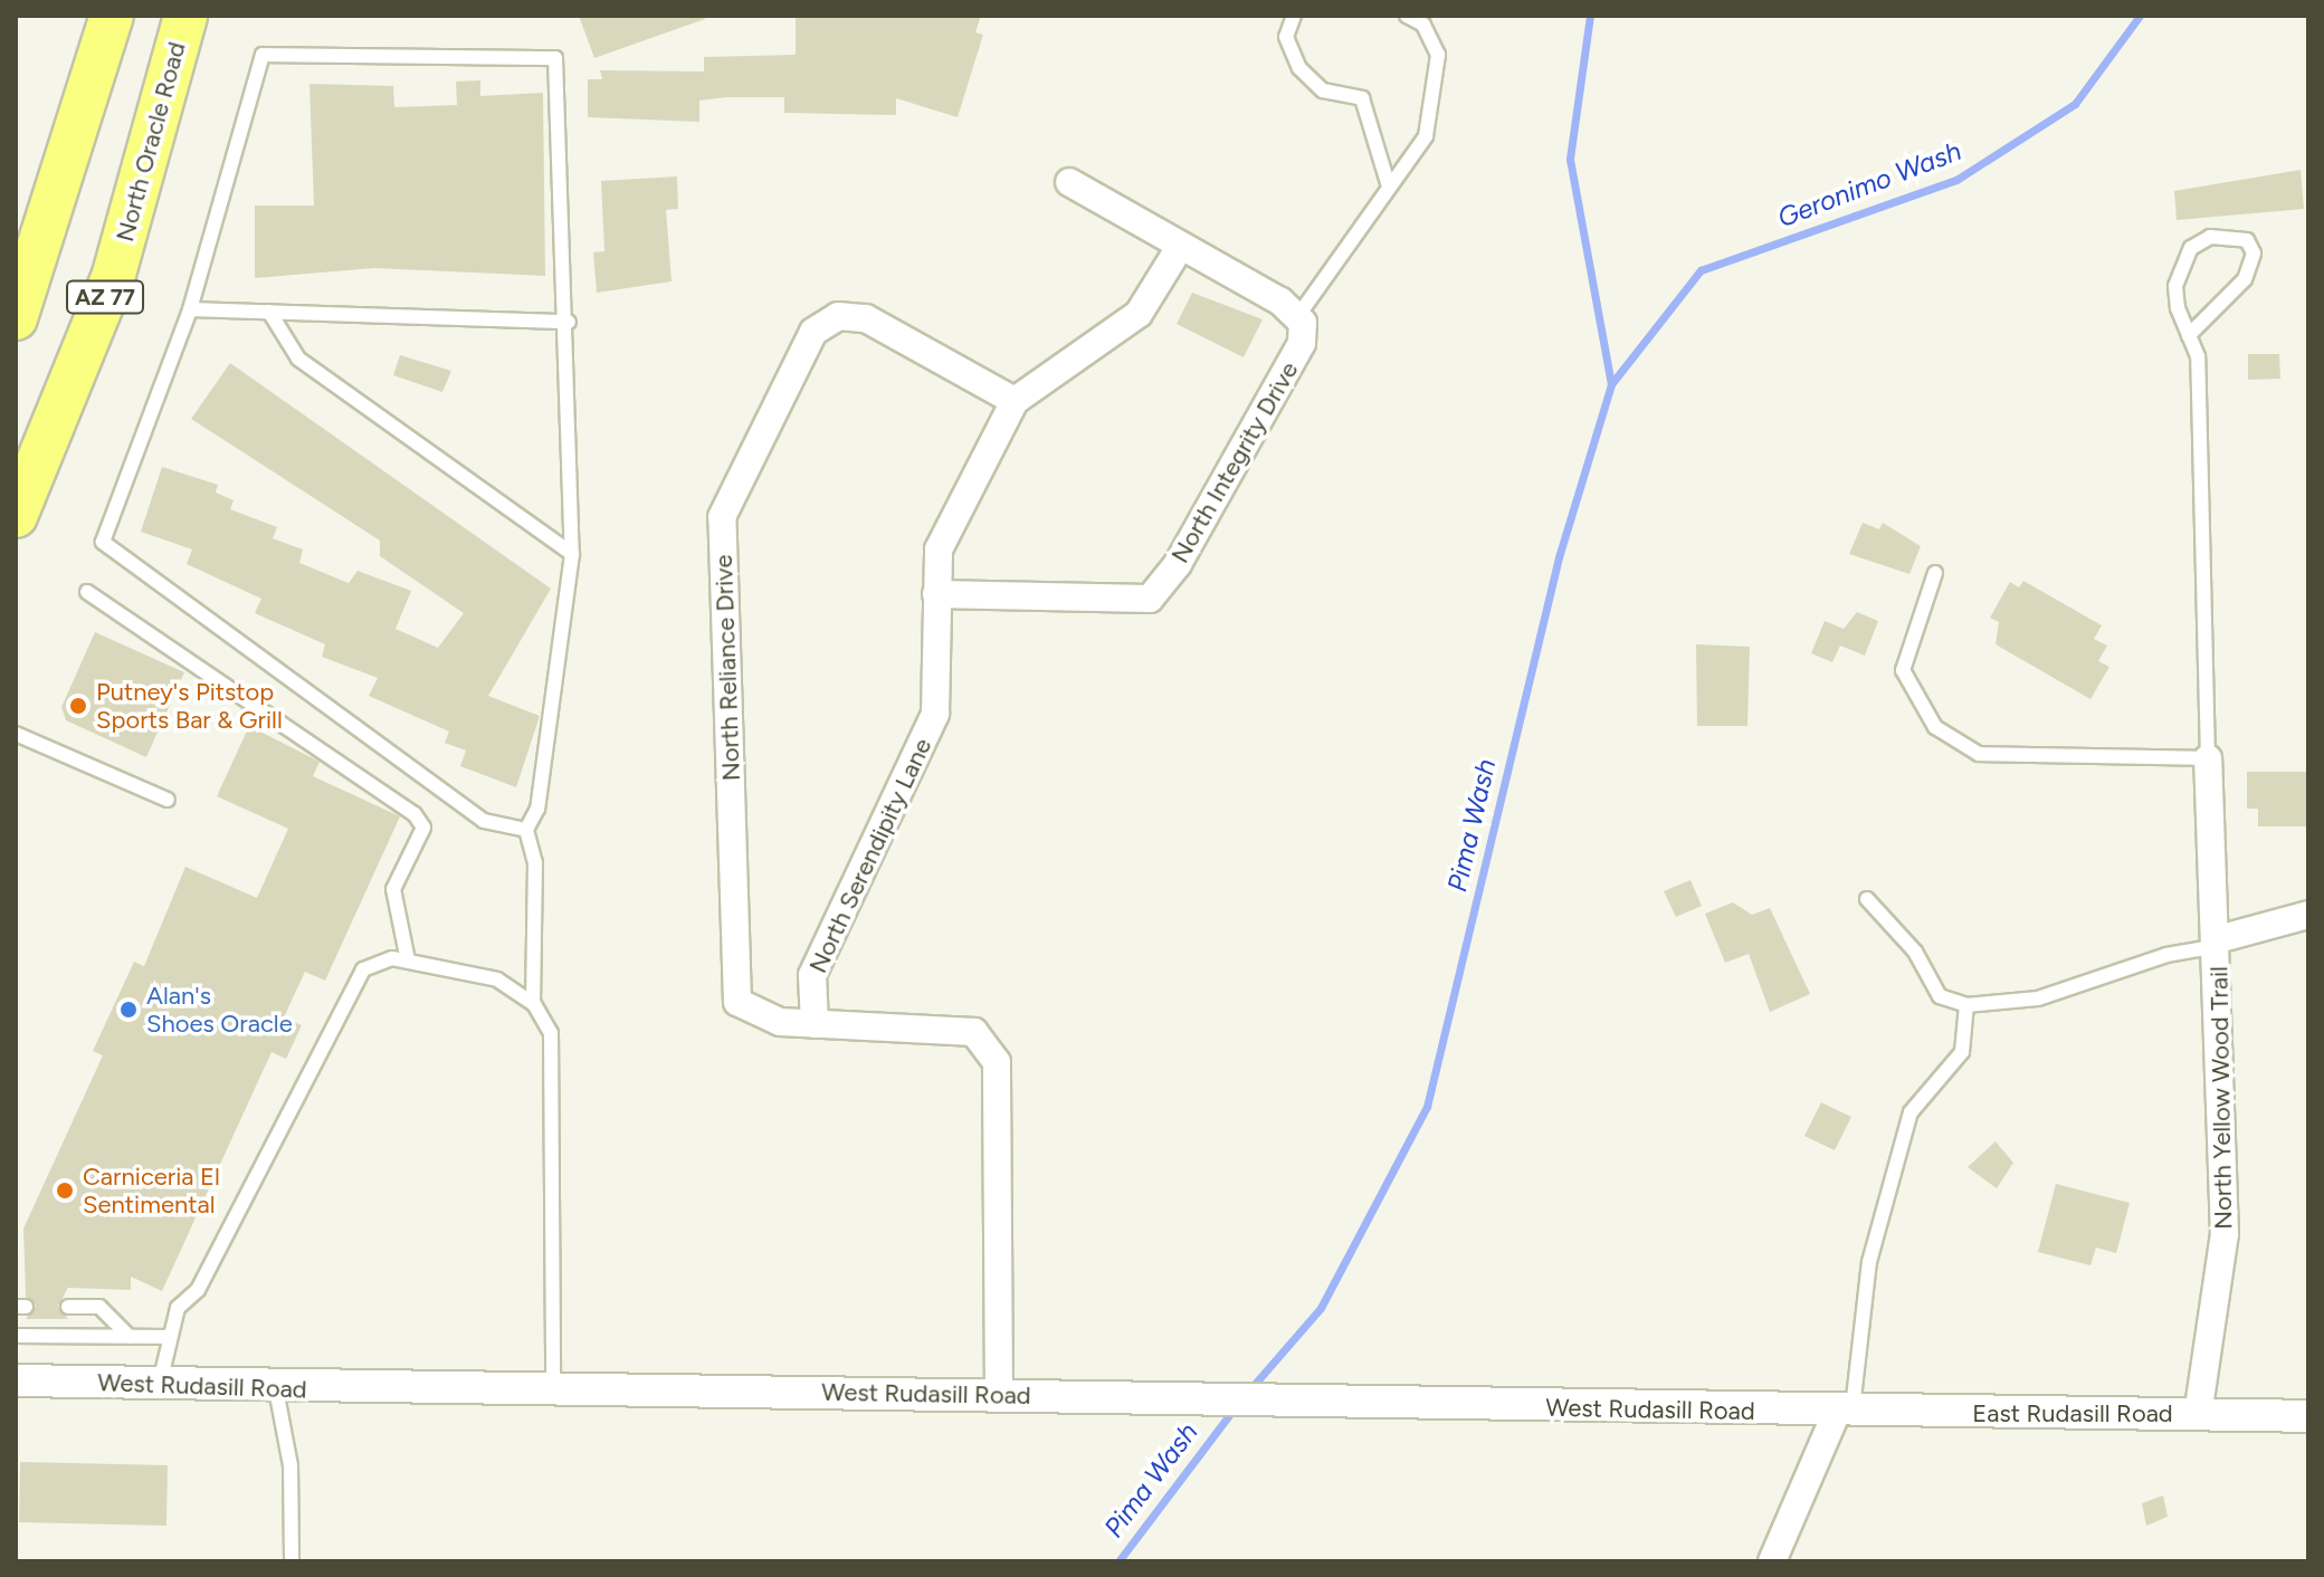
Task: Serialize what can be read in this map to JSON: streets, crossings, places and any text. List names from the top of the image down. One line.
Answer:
{"streets":{"highway":["North Oracle Road","AZ 77"],"street":["North Integrity Drive","North Reliance Drive","North Serendipity Lane","North Yellow Wood Trail","West Rudasill Road","East Rudasill Road"]},"crossings":[["North Integrity Drive","North Serendipity Lane"],["North Reliance Drive","North Serendipity Lane"],["North Yellow Wood Trail","East Rudasill Road"],["West Rudasill Road","East Rudasill Road"]],"water":["Geronimo Wash","Pima Wash"],"places":["Putney's Pitstop Sports Bar & Grill","Alan's Shoes Oracle","Carniceria El Sentimental"]}
